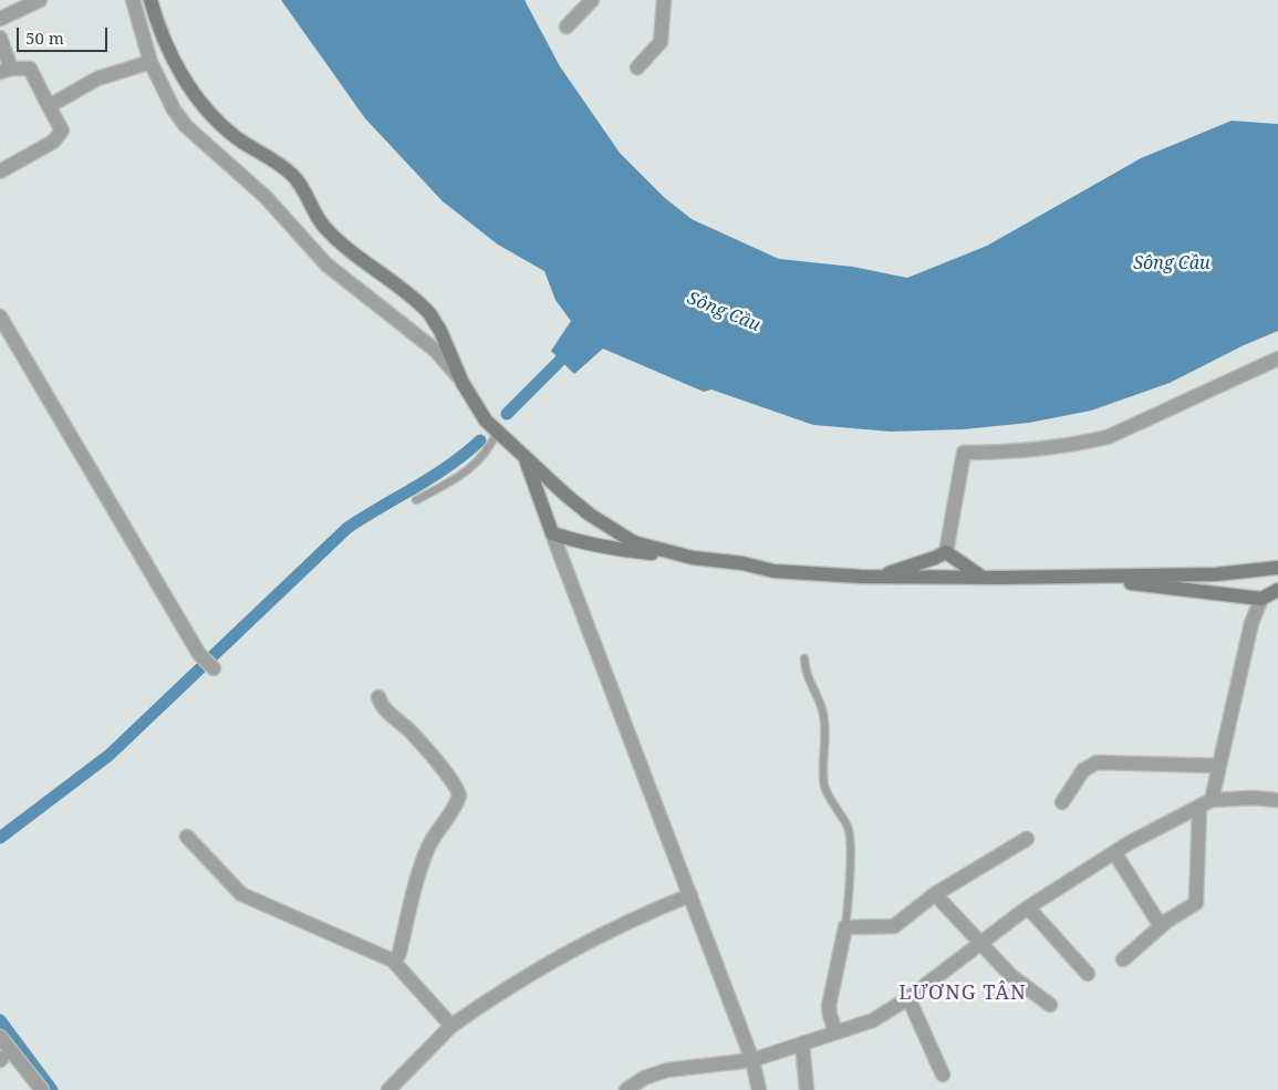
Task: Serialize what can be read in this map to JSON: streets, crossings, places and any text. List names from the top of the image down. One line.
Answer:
{"districts":["LƯƠNG TÂN"],"water":["Sông Cầu"],"scale_bar":"50 m"}
